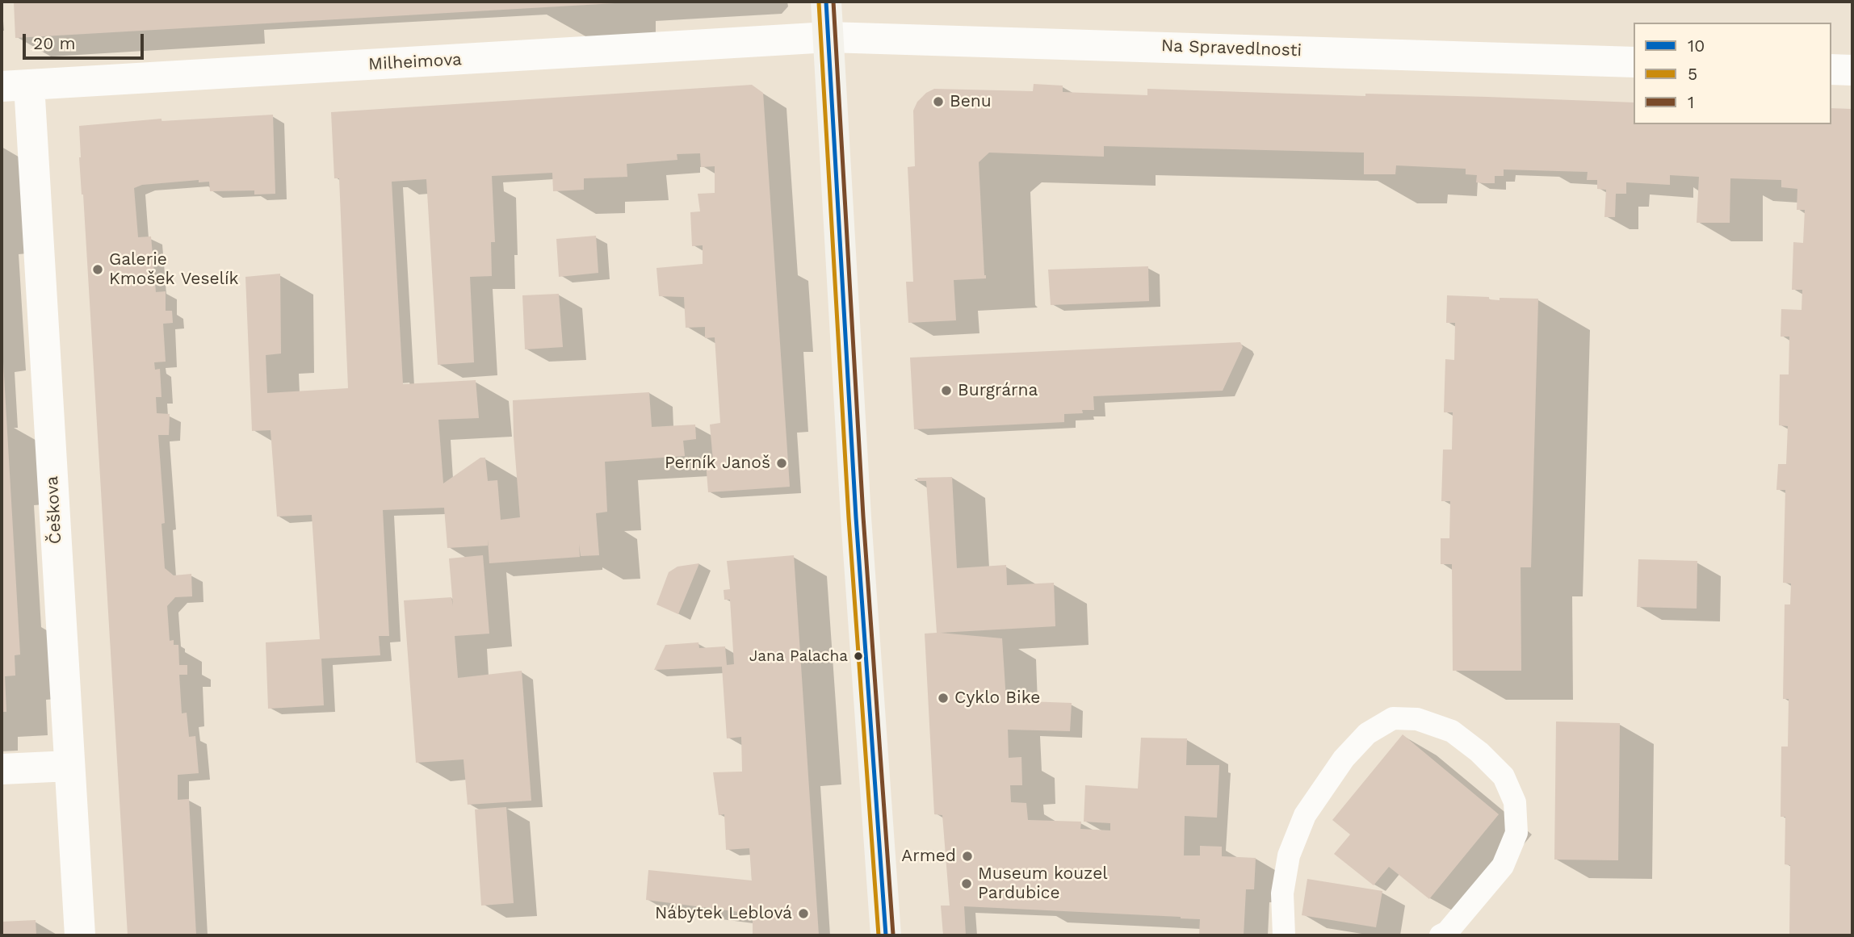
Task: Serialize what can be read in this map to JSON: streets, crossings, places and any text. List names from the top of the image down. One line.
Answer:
{"streets":{"street":["Na Spravedlnosti","Milheimova","Češkova"]},"crossings":[["Na Spravedlnosti","Milheimova"],["Milheimova","Češkova"]],"places":["Benu","Galerie Kmošek Veselík","Burgrárna","Perník Janoš","Jana Palacha","Cyklo Bike","Armed","Museum kouzel Pardubice","Nábytek Leblová"],"lines":["transit line 10","transit line 1","transit line 5"],"legend":["10","5","1"],"scale_bar":"20 m"}
